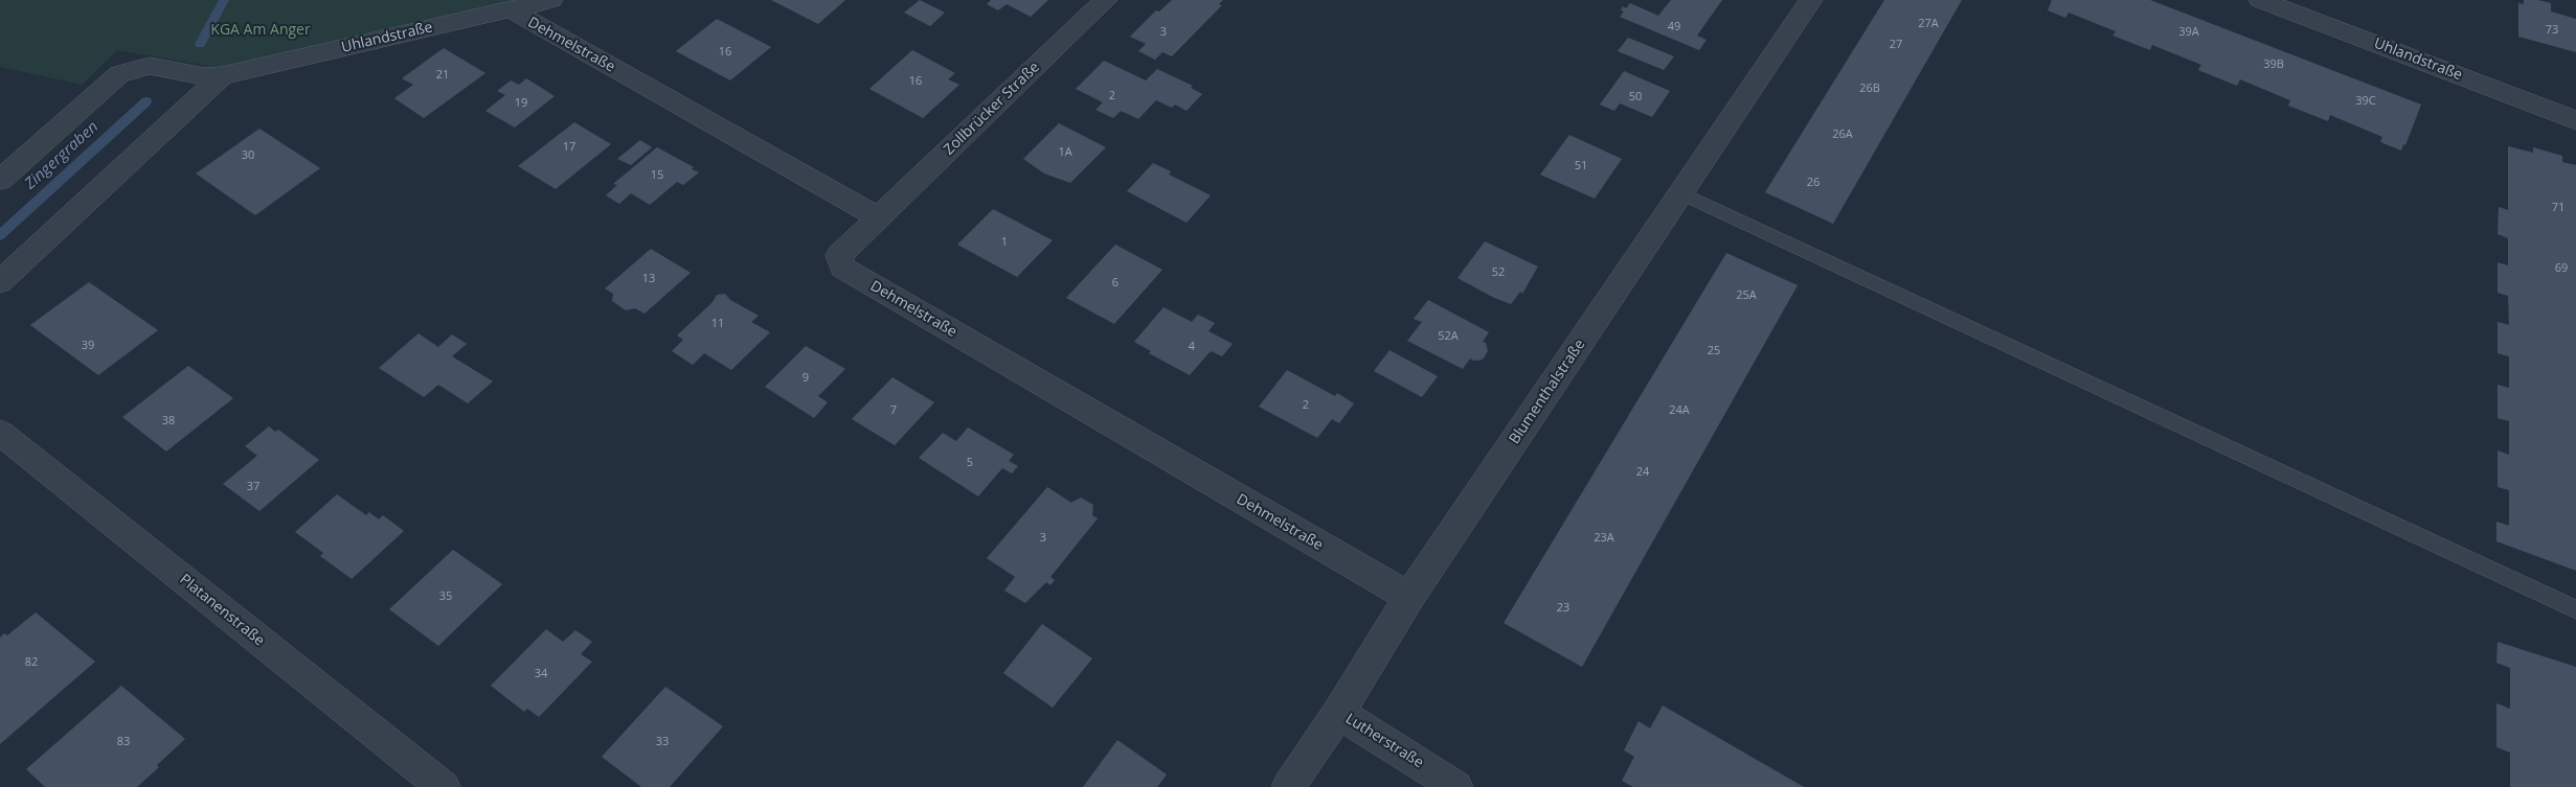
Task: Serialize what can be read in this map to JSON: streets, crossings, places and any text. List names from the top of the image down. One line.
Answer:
{"streets":{"street":["Uhlandstraße","Dehmelstraße","Zollbrücker Straße","Blumenthalstraße","Platanenstraße","Lutherstraße"]},"crossings":[["Uhlandstraße","Dehmelstraße"],["Dehmelstraße","Zollbrücker Straße"],["Dehmelstraße","Blumenthalstraße"],["Blumenthalstraße","Lutherstraße"]],"water":["Zingergraben"],"parks":["KGA Am Anger"],"house_numbers":["27A","49","73","3","39A","27","16","39B","21","16","26B","2","50","39C","19","26A","17","1A","30","51","15","26","71","1","69","52","13","6","25A","11","52A","39","4","25","9","2","7","24A","38","5","24","37","3","23A","35","23","82","34","83","33"]}
